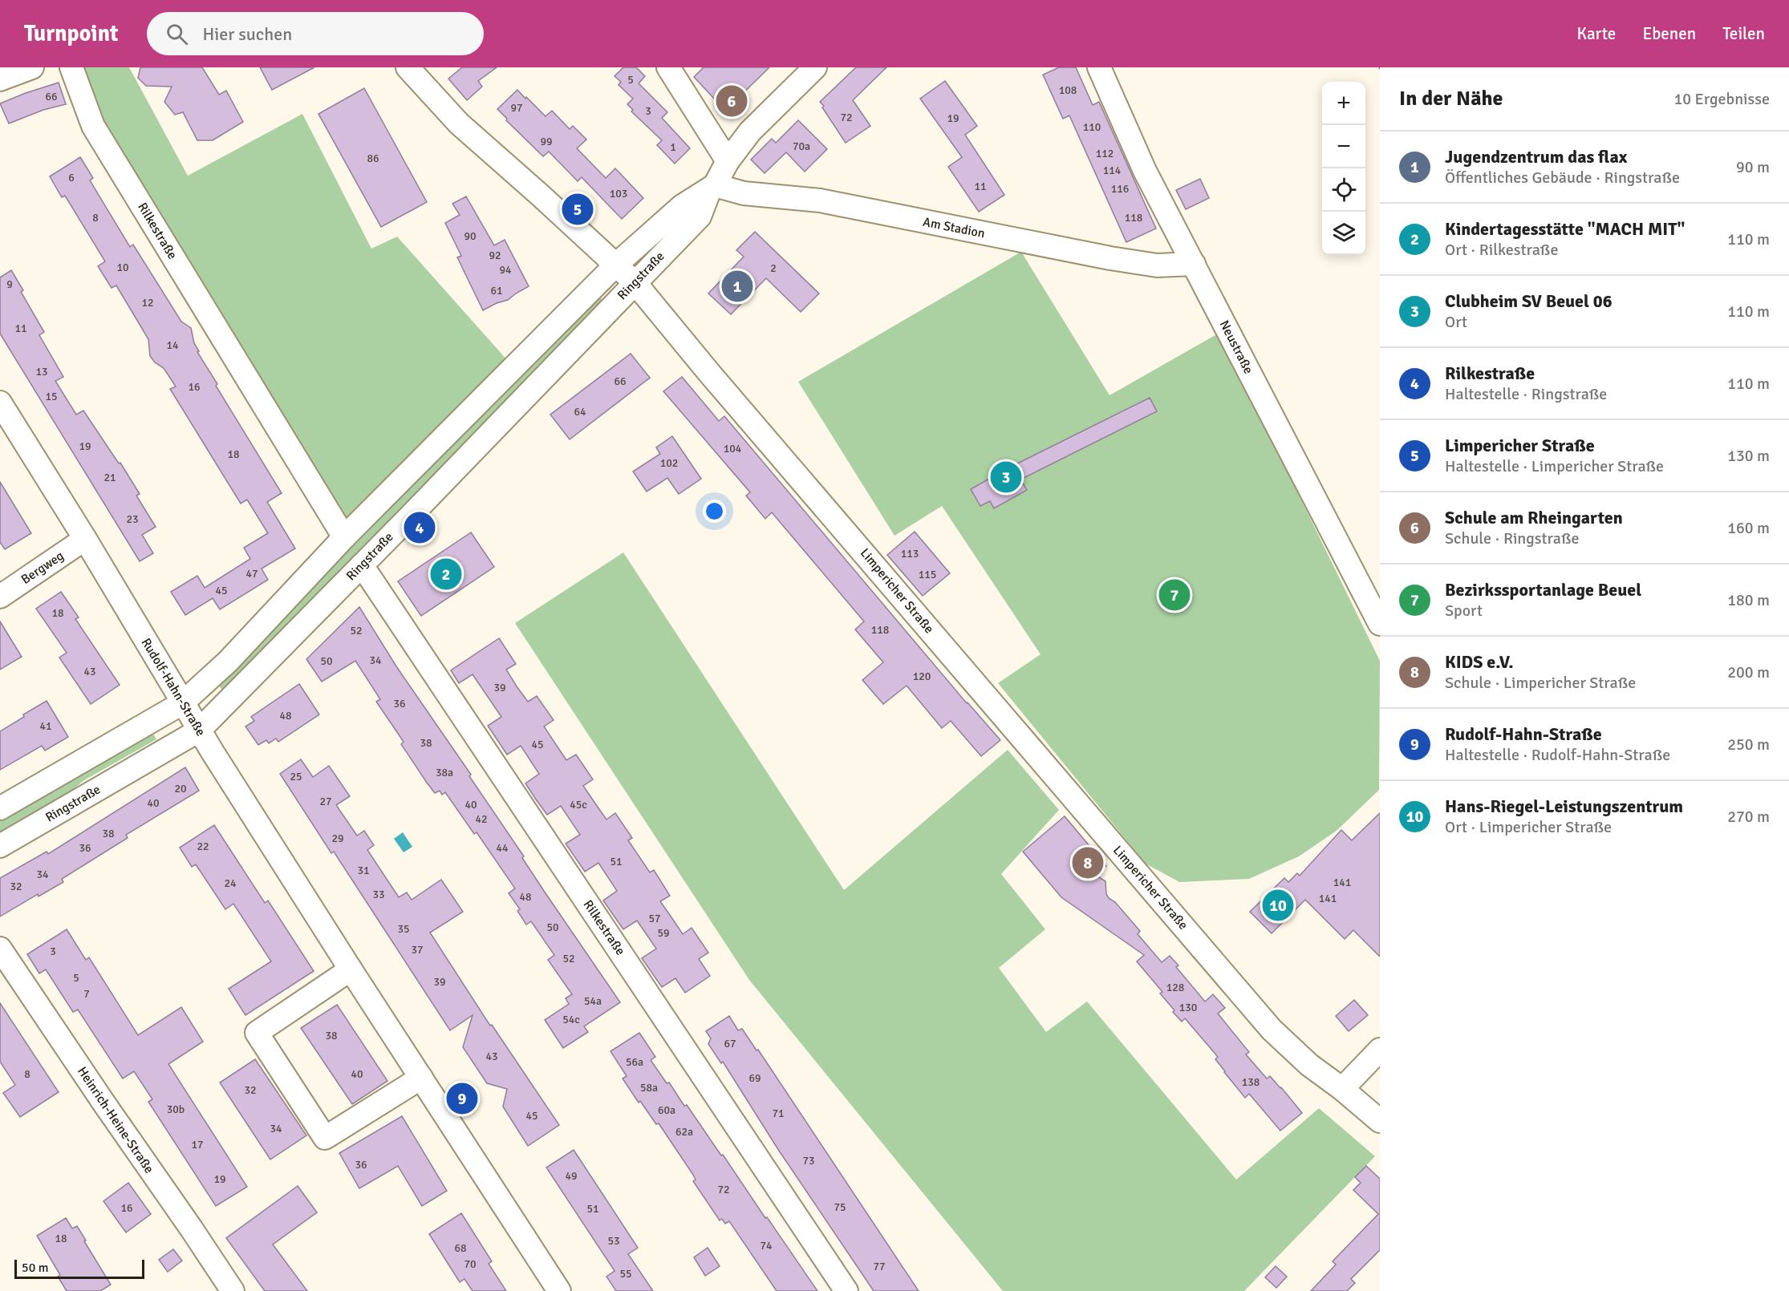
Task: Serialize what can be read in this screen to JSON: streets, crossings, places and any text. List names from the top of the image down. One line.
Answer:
{"streets":{"street":["Am Stadion","Rilkestraße","Ringstraße","Neustraße","Bergweg","Limpericher Straße","Rudolf-Hahn-Straße","Heinrich-Heine-Straße"]},"crossings":[["Am Stadion","Ringstraße"],["Am Stadion","Neustraße"],["Rilkestraße","Ringstraße"],["Ringstraße","Limpericher Straße"],["Ringstraße","Rudolf-Hahn-Straße"],["Bergweg","Rudolf-Hahn-Straße"]],"house_numbers":["5","108","66","97","3","72","19","110","99","70a","1","112","86","114","6","11","116","103","8","118","90","92","10","2","94","9","61","12","11","14","13","66","16","15","64","19","104","18","102","21","23","113","47","115","45","18","118","52","34","50","43","120","39","36","48","41","38","45","38a","25","20","27","40","40","45c","42","38","29","22","36","44","51","31","34","141","24","32","33","48","141","57","50","35","59","37","3","52","5","39","128","7","54a","130","54c","38","67","43","56a","8","40","69","138","58a","32","30b","60a","71","45","34","62a","17","73","36","49","19","72","75","16","51","18","53","74","68","70","77","55"],"scale_bar":"50 m","page":{"header":"Turnpoint","search":"Hier suchen","nav":["Karte","Ebenen","Teilen"],"heading":["In der Nähe","10 Ergebnisse"],"map_buttons":["+","−"],"pins":["6","5","1","3","4","2","7","8","10","9"],"list":[{"mark":"1","name":"Jugendzentrum das flax","note":"Öffentliches Gebäude · Ringstraße","value":"90 m"},{"mark":"2","name":"Kindertagesstätte \"MACH MIT\"","note":"Ort · Rilkestraße","value":"110 m"},{"mark":"3","name":"Clubheim SV Beuel 06","note":"Ort","value":"110 m"},{"mark":"4","name":"Rilkestraße","note":"Haltestelle · Ringstraße","value":"110 m"},{"mark":"5","name":"Limpericher Straße","note":"Haltestelle · Limpericher Straße","value":"130 m"},{"mark":"6","name":"Schule am Rheingarten","note":"Schule · Ringstraße","value":"160 m"},{"mark":"7","name":"Bezirkssportanlage Beuel","note":"Sport","value":"180 m"},{"mark":"8","name":"KIDS e.V.","note":"Schule · Limpericher Straße","value":"200 m"},{"mark":"9","name":"Rudolf-Hahn-Straße","note":"Haltestelle · Rudolf-Hahn-Straße","value":"250 m"},{"mark":"10","name":"Hans-Riegel-Leistungszentrum","note":"Ort · Limpericher Straße","value":"270 m"}],"scale":"50 m"}}
